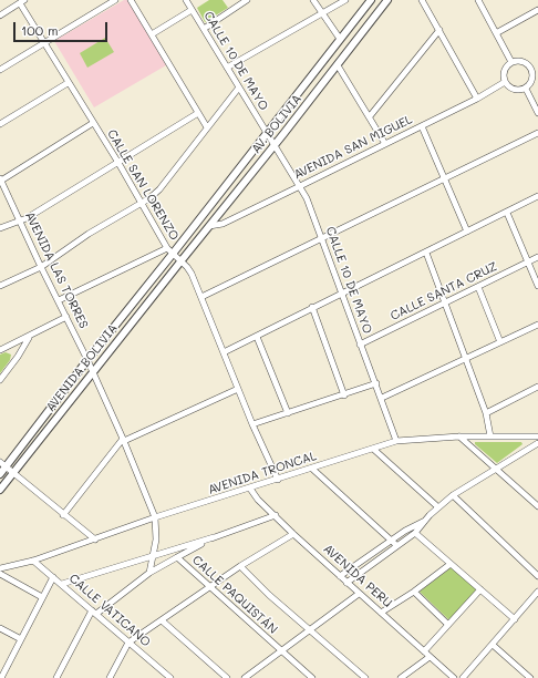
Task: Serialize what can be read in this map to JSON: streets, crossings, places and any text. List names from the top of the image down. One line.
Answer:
{"streets":{"street":["CALLE 10 DE MAYO","AV. BOLIVIA","AVENIDA SAN MIGUEL","CALLE SAN LORENZO","AVENIDA LAS TORRES","CALLE SANTA CRUZ","AVENIDA BOLIVIA","AVENIDA TRONCAL","AVENIDA PERU","CALLE PAQUISTÁN","CALLE VATICANO"]},"crossings":[["CALLE 10 DE MAYO","AV. BOLIVIA"],["CALLE 10 DE MAYO","AVENIDA SAN MIGUEL"],["CALLE 10 DE MAYO","CALLE SANTA CRUZ"],["CALLE 10 DE MAYO","AVENIDA TRONCAL"],["AV. BOLIVIA","AVENIDA SAN MIGUEL"],["AV. BOLIVIA","CALLE SAN LORENZO"],["AV. BOLIVIA","AVENIDA BOLIVIA"],["CALLE SAN LORENZO","AVENIDA BOLIVIA"],["CALLE SAN LORENZO","AVENIDA TRONCAL"],["AVENIDA LAS TORRES","AVENIDA BOLIVIA"],["AVENIDA LAS TORRES","AVENIDA TRONCAL"],["AVENIDA LAS TORRES","CALLE PAQUISTÁN"],["AVENIDA TRONCAL","AVENIDA PERU"],["AVENIDA TRONCAL","CALLE VATICANO"],["CALLE PAQUISTÁN","CALLE VATICANO"]],"scale_bar":"100 m"}
